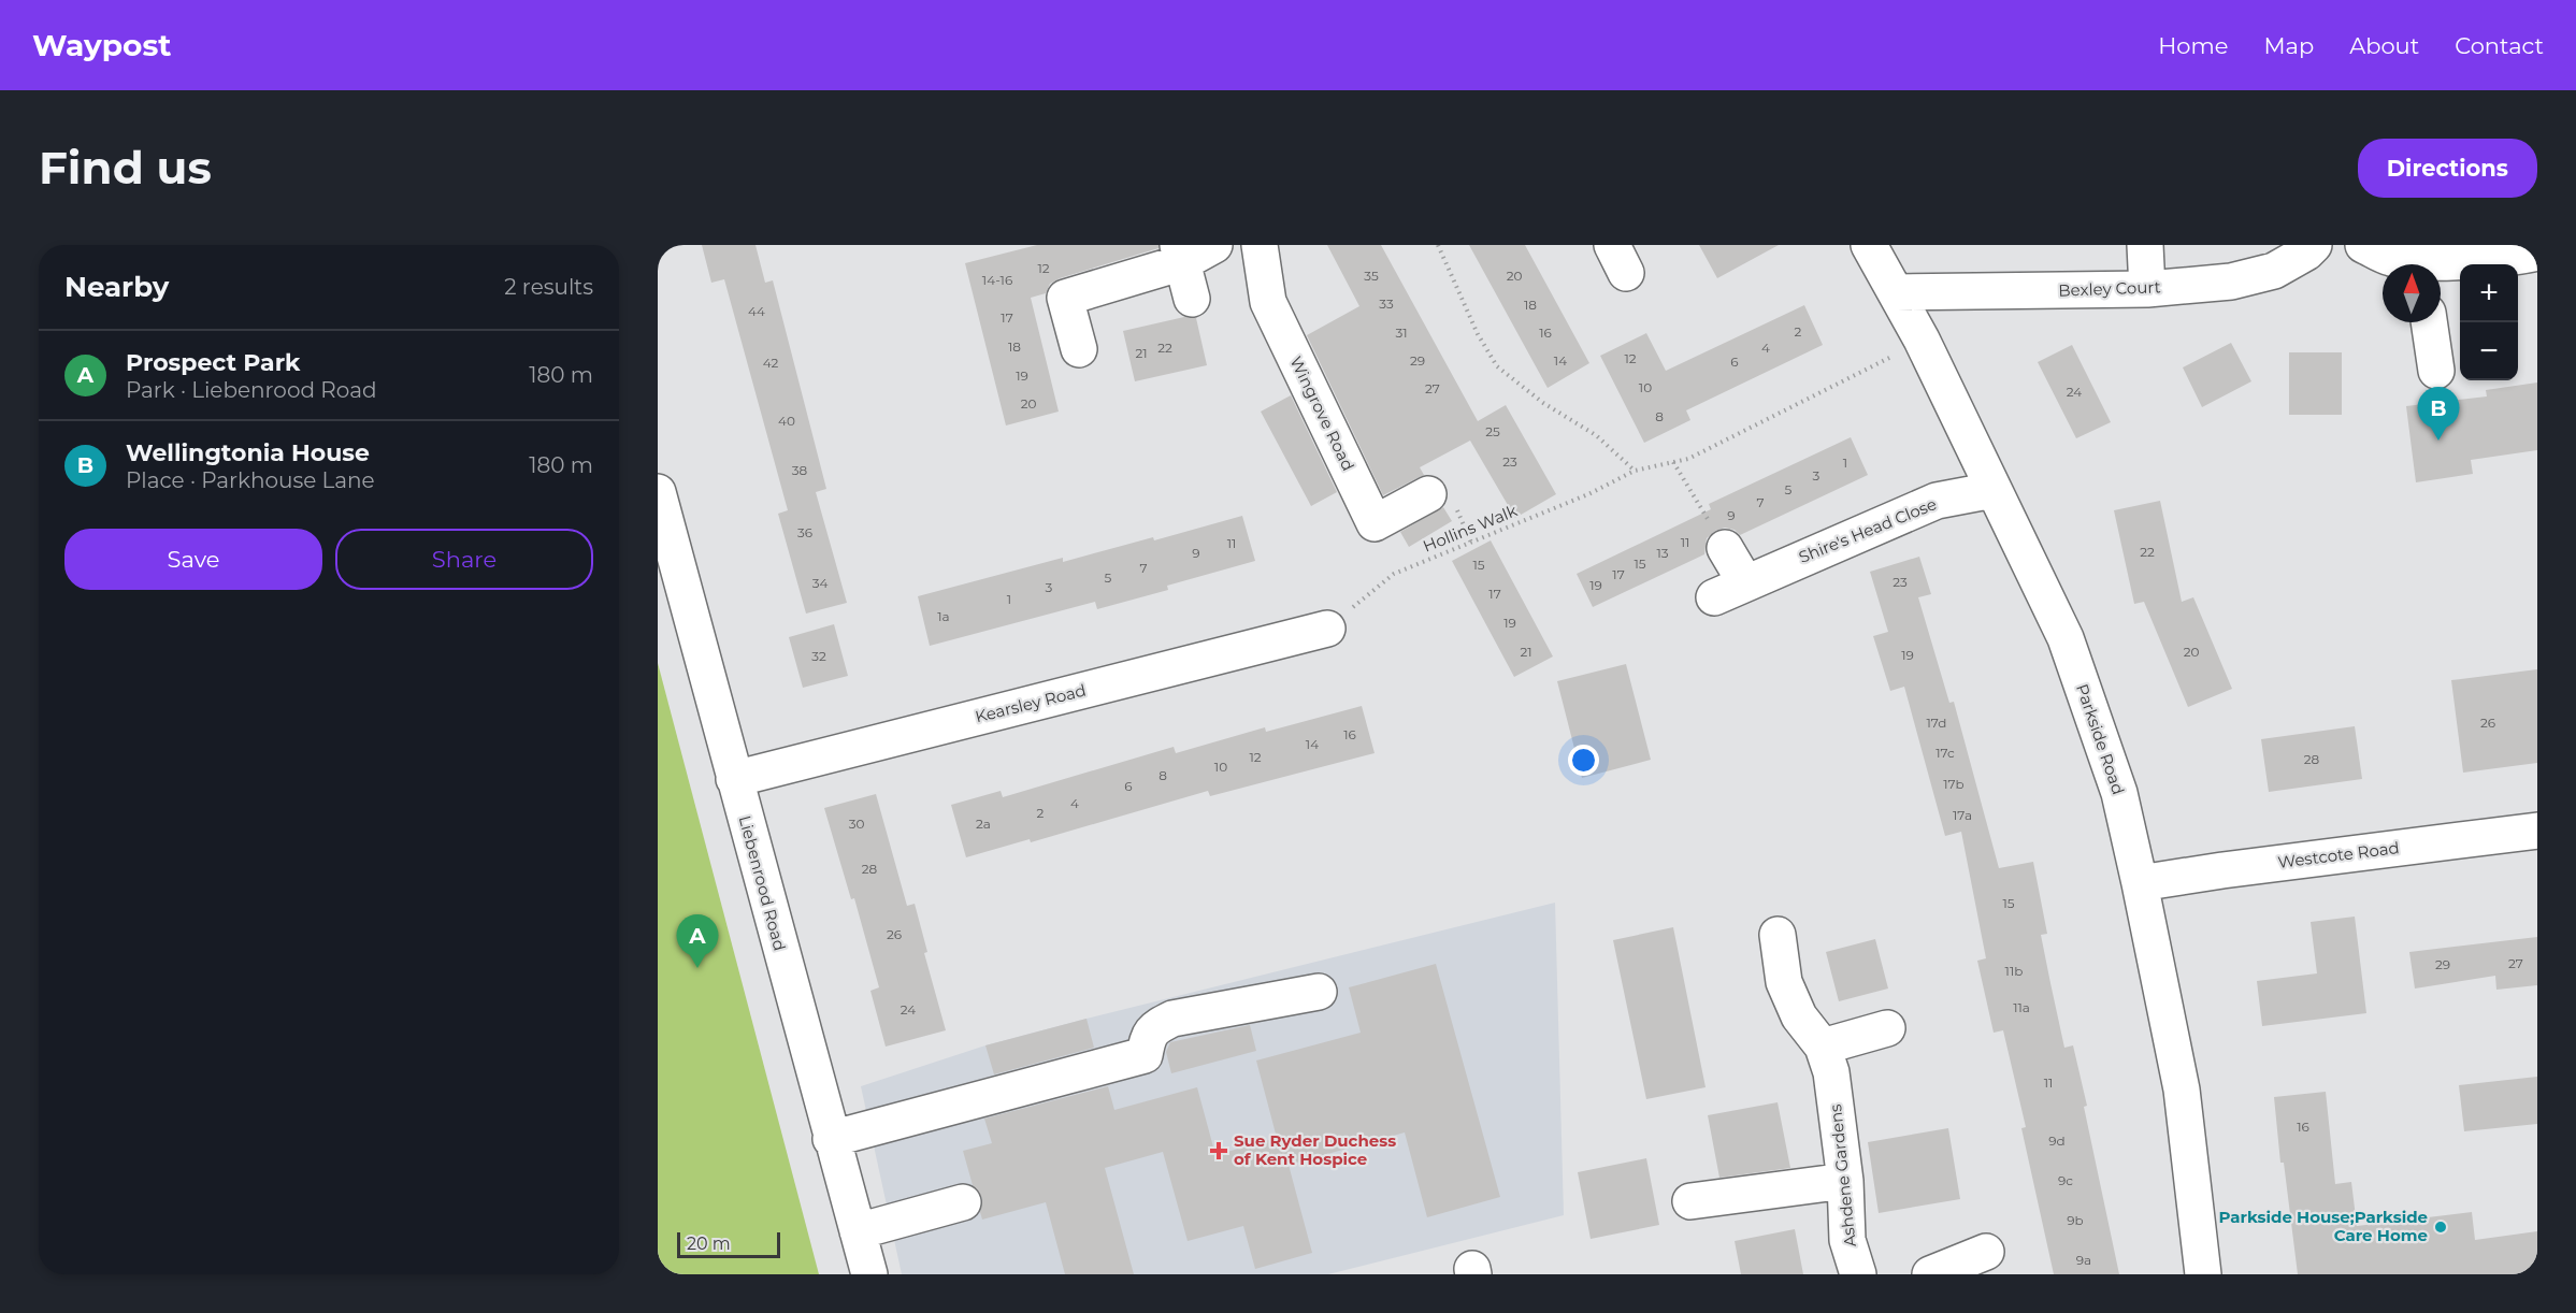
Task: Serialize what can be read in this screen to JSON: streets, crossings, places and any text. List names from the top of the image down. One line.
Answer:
{"streets":{"street":["Bexley Court","Wingrove Road","Shire's Head Close","Kearsley Road","Parkside Road","Westcote Road","Liebenrood Road","Ashdene Gardens"],"path":["Hollins Walk"]},"crossings":[["Bexley Court","Parkside Road"],["Hollins Walk","Kearsley Road"],["Hollins Walk","Parkside Road"],["Shire's Head Close","Parkside Road"],["Kearsley Road","Liebenrood Road"],["Parkside Road","Westcote Road"]],"places":{"health":["Sue Ryder Duchess of Kent Hospice"],"other":["Parkside House;Parkside Care Home"]},"house_numbers":["12","35","20","14-16","33","18","44","17","2","31","16","18","22","4","21","12","29","14","6","42","19","10","27","24","20","8","40","25","23","1","38","3","5","7","9","36","11","11","22","9","13","15","15","7","17","5","23","34","19","3","17","1","1a","19","21","20","19","32","17d","26","16","14","17c","12","28","10","8","17b","6","4","2","17a","30","2a","28","15","26","27","29","11b","11a","24","11","16","9d","9c","9b","9a"],"scale_bar":"20 m","north":"top","page":{"header":"Waypost","nav":["Home","Map","About","Contact"],"buttons":["Directions",["Save","Share"]],"title":"Find us","heading":["Nearby","2 results"],"map_buttons":["+","−"],"list":[{"mark":"A","name":"Prospect Park","note":"Park · Liebenrood Road","value":"180 m"},{"mark":"B","name":"Wellingtonia House","note":"Place · Parkhouse Lane","value":"180 m"}],"pins":["B","A"],"scale":"20 m"}}
